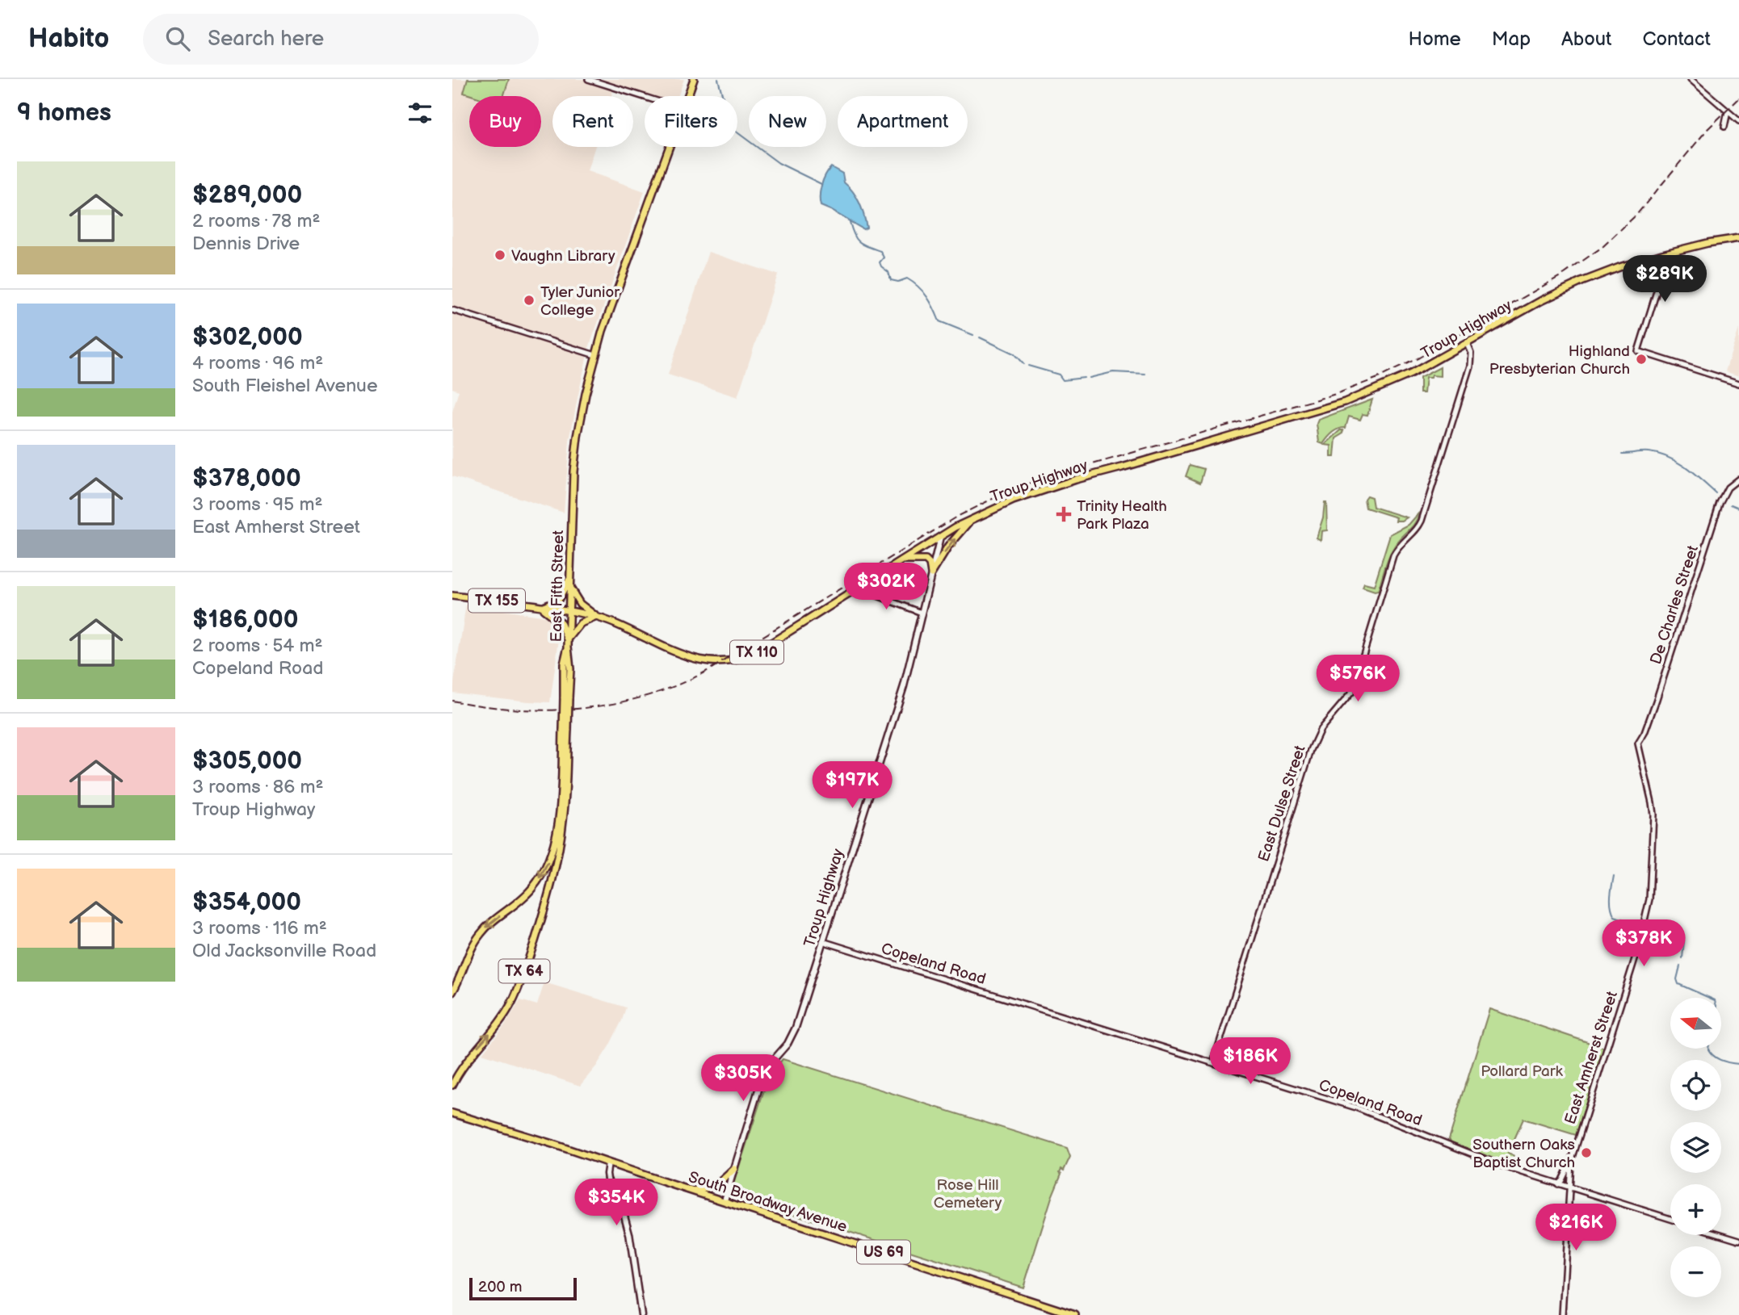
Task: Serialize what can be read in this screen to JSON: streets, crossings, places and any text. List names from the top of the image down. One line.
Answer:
{"streets":{"main road":["Troup Highway","East Fifth Street","TX 155","TX 110","TX 64","South Broadway Avenue","US 69"],"street":["De Charles Street","East Dulse Street","Copeland Road","East Amherst Street"]},"crossings":[["Troup Highway","TX 110"],["Troup Highway","East Dulse Street"],["Troup Highway","Copeland Road"],["Troup Highway","South Broadway Avenue"],["East Fifth Street","TX 155"],["East Fifth Street","TX 110"],["East Fifth Street","TX 64"],["TX 155","TX 110"],["De Charles Street","East Amherst Street"],["East Dulse Street","Copeland Road"],["Copeland Road","East Amherst Street"]],"parks":["Pollard Park","Rose Hill Cemetery"],"places":{"other":["Vaughn Library","Tyler Junior College","Highland Presbyterian Church","Southern Oaks Baptist Church"],"health":["Trinity Health Park Plaza"]},"scale_bar":"200 m","north":"left","page":{"header":"Habito","search":"Search here","nav":["Home","Map","About","Contact"],"heading":"9 homes","chip":["Buy","Rent","Filters","New","Apartment"],"list":[{"name":"$289,000","note":"2 rooms · 78 m² · Dennis Drive"},{"name":"$302,000","note":"4 rooms · 96 m² · South Fleishel Avenue"},{"name":"$378,000","note":"3 rooms · 95 m² · East Amherst Street"},{"name":"$186,000","note":"2 rooms · 54 m² · Copeland Road"},{"name":"$305,000","note":"3 rooms · 86 m² · Troup Highway"},{"name":"$354,000","note":"3 rooms · 116 m² · Old Jacksonville Road"}],"price":["$289K","$302K","$576K","$197K","$378K","$186K","$305K","$354K","$216K"],"map_buttons":["+","−"],"scale":"200 m"}}
